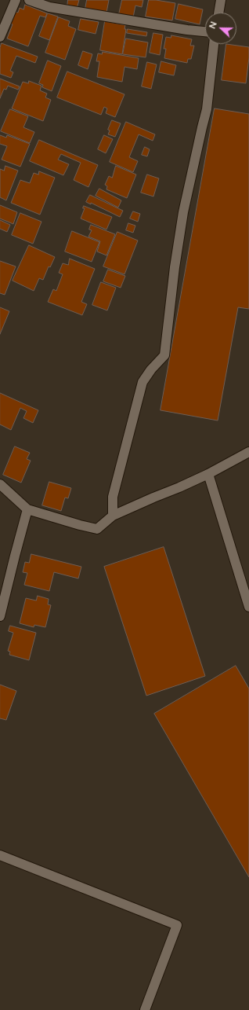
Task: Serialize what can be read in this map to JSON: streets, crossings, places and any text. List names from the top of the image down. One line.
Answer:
{"north":"left"}
